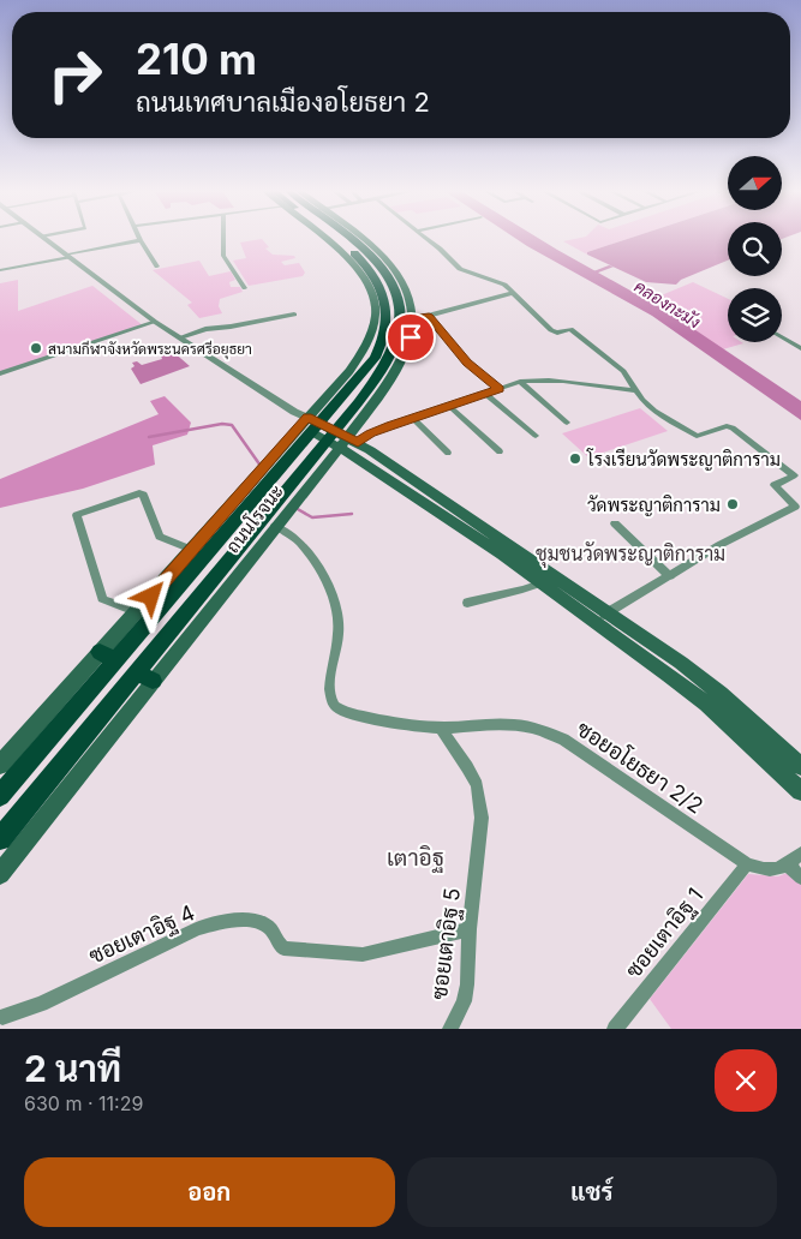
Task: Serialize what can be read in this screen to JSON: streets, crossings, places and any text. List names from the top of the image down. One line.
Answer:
{"streets":{"main road":["ถนนโรจนะ"],"street":["ซอยอโยธยา 2/2","ซอยเตาอิฐ 1","ซอยเตาอิฐ 4","ซอยเตาอิฐ 5"]},"crossings":[["ถนนโรจนะ","ซอยอโยธยา 2/2"],["ซอยอโยธยา 2/2","ซอยเตาอิฐ 1"],["ซอยอโยธยา 2/2","ซอยเตาอิฐ 5"],["ซอยเตาอิฐ 4","ซอยเตาอิฐ 5"]],"districts":["ชุมชนวัดพระญาติการาม","เตาอิฐ"],"water":["คลองกะมัง"],"places":["สนามกีฬาจังหวัดพระนครศรีอยุธยา","โรงเรียนวัดพระญาติการาม","วัดพระญาติการาม"],"north":"right","page":{"turn":["210 m","ถนนเทศบาลเมืองอโยธยา 2"],"heading":["2 นาที","630 m · 11:29"],"buttons":["ออก","แชร์"]}}
